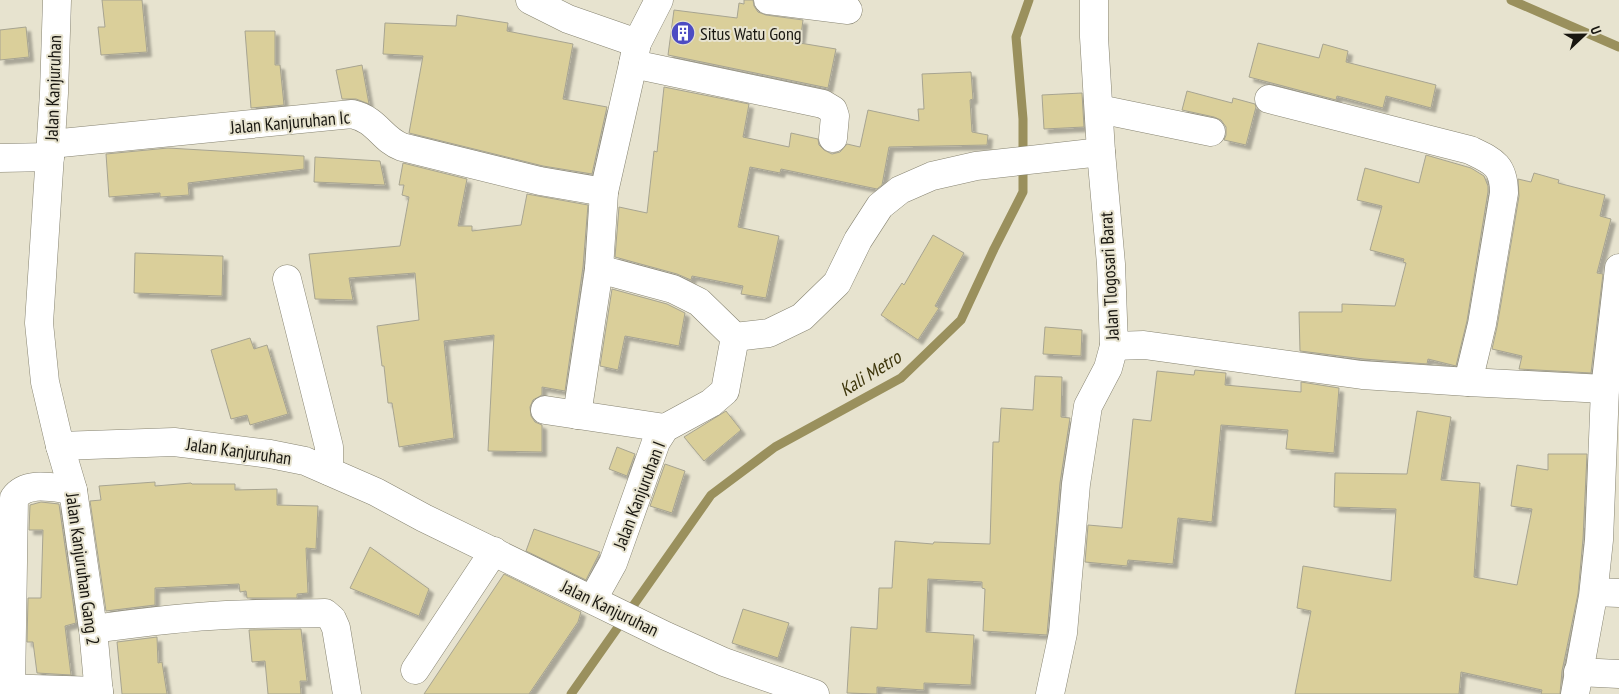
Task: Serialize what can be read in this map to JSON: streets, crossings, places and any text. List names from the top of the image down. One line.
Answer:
{"streets":{"street":["Jalan Kanjuruhan","Jalan Kanjuruhan Ic","Jalan Tlogosari Barat","Jalan Kanjuruhan I","Jalan Kanjuruhan Gang 2"]},"crossings":[["Jalan Kanjuruhan","Jalan Kanjuruhan Ic"],["Jalan Kanjuruhan","Jalan Kanjuruhan I"],["Jalan Kanjuruhan","Jalan Kanjuruhan Gang 2"]],"water":["Kali Metro"],"places":{"building":["Situs Watu Gong"]},"north":"right"}
